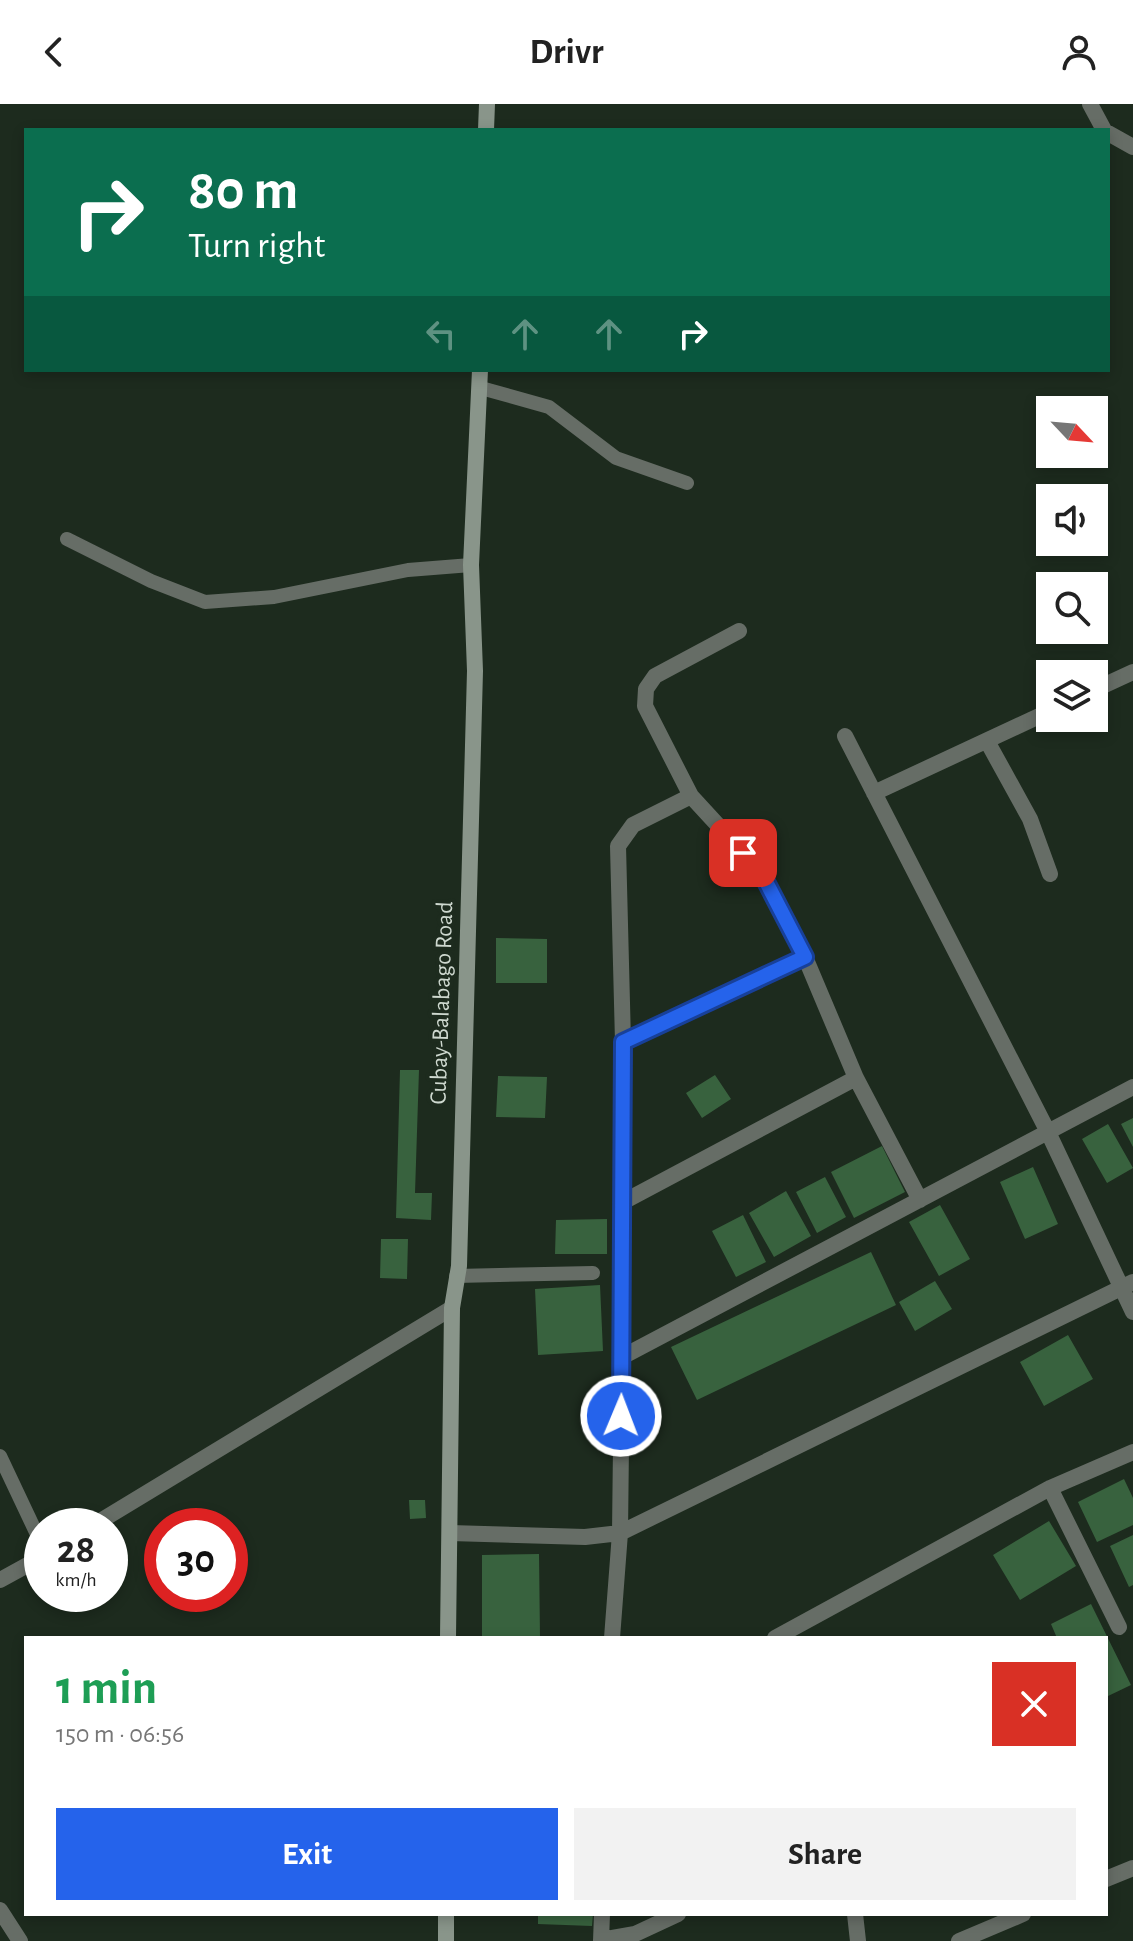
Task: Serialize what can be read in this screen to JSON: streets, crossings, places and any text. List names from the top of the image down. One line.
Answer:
{"streets":{"main road":["Cubay-Balabago Road"]},"north":"bottom right","page":{"header":"Drivr","turn":["80 m","Turn right"],"speed":"28 km/h","limit":"30","heading":["1 min","150 m · 06:56"],"buttons":["Exit","Share"]}}
